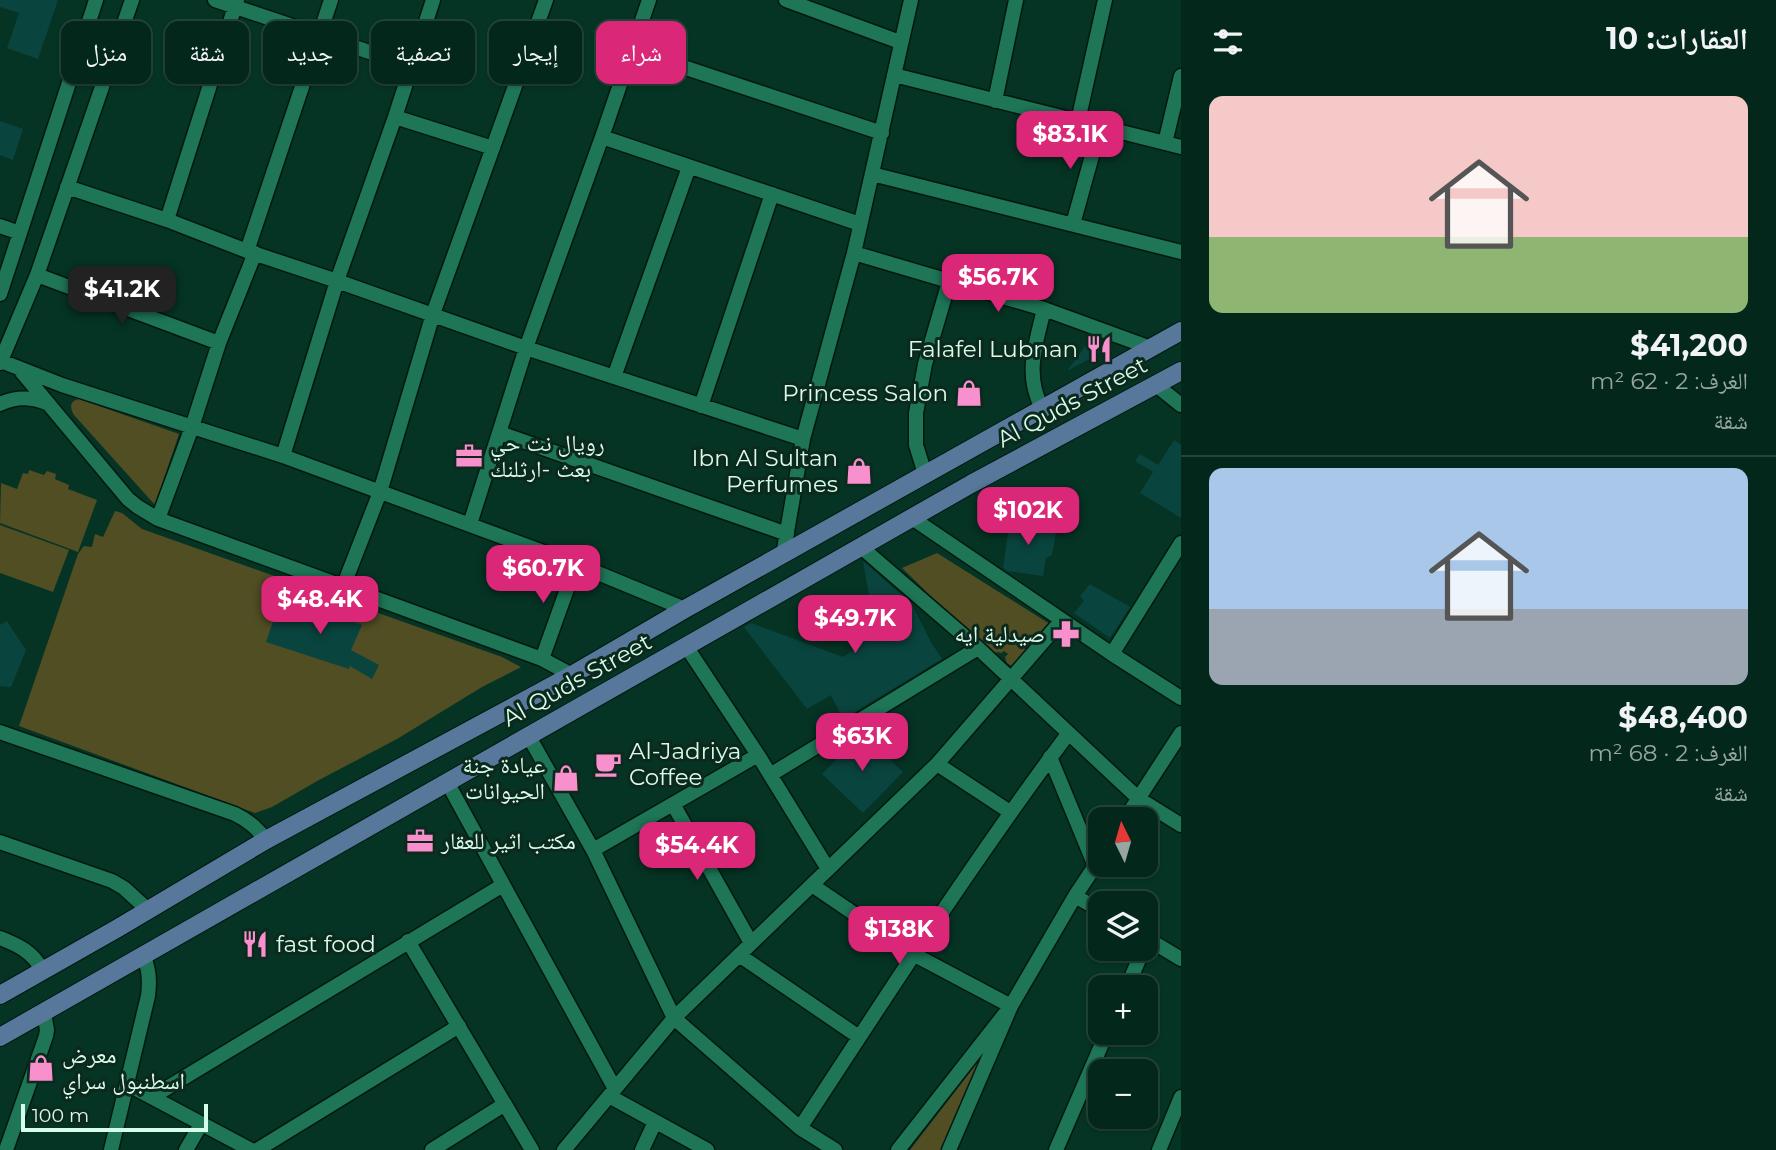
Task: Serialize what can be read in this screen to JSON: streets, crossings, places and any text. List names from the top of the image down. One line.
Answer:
{"streets":{"main road":["Al Quds Street"]},"places":{"restaurant":["Falafel Lubnan","fast food"],"shop":["Princess Salon","Ibn Al Sultan Perfumes","عيادة جنة الحيوانات","معرض اسطنبول سراي"],"office":["رويال نت حي بعث -ارثلنك","مكتب اثير للعقار"],"pharmacy":["صیدلیة ایە"],"cafe":["Al-Jadriya Coffee"]},"scale_bar":"100 m","north":"top","page":{"heading":"العقارات: 10","chip":["شراء","إيجار","تصفية","جديد","شقة","منزل"],"list":[{"name":"$41,200","note":"الغرف: 2 · 62 m² · شقة"},{"name":"$48,400","note":"الغرف: 2 · 68 m² · شقة"}],"price":["$83.1K","$56.7K","$41.2K","$102K","$60.7K","$48.4K","$49.7K","$63K","$54.4K","$138K"],"map_buttons":["+","−"],"scale":"100 m"}}
